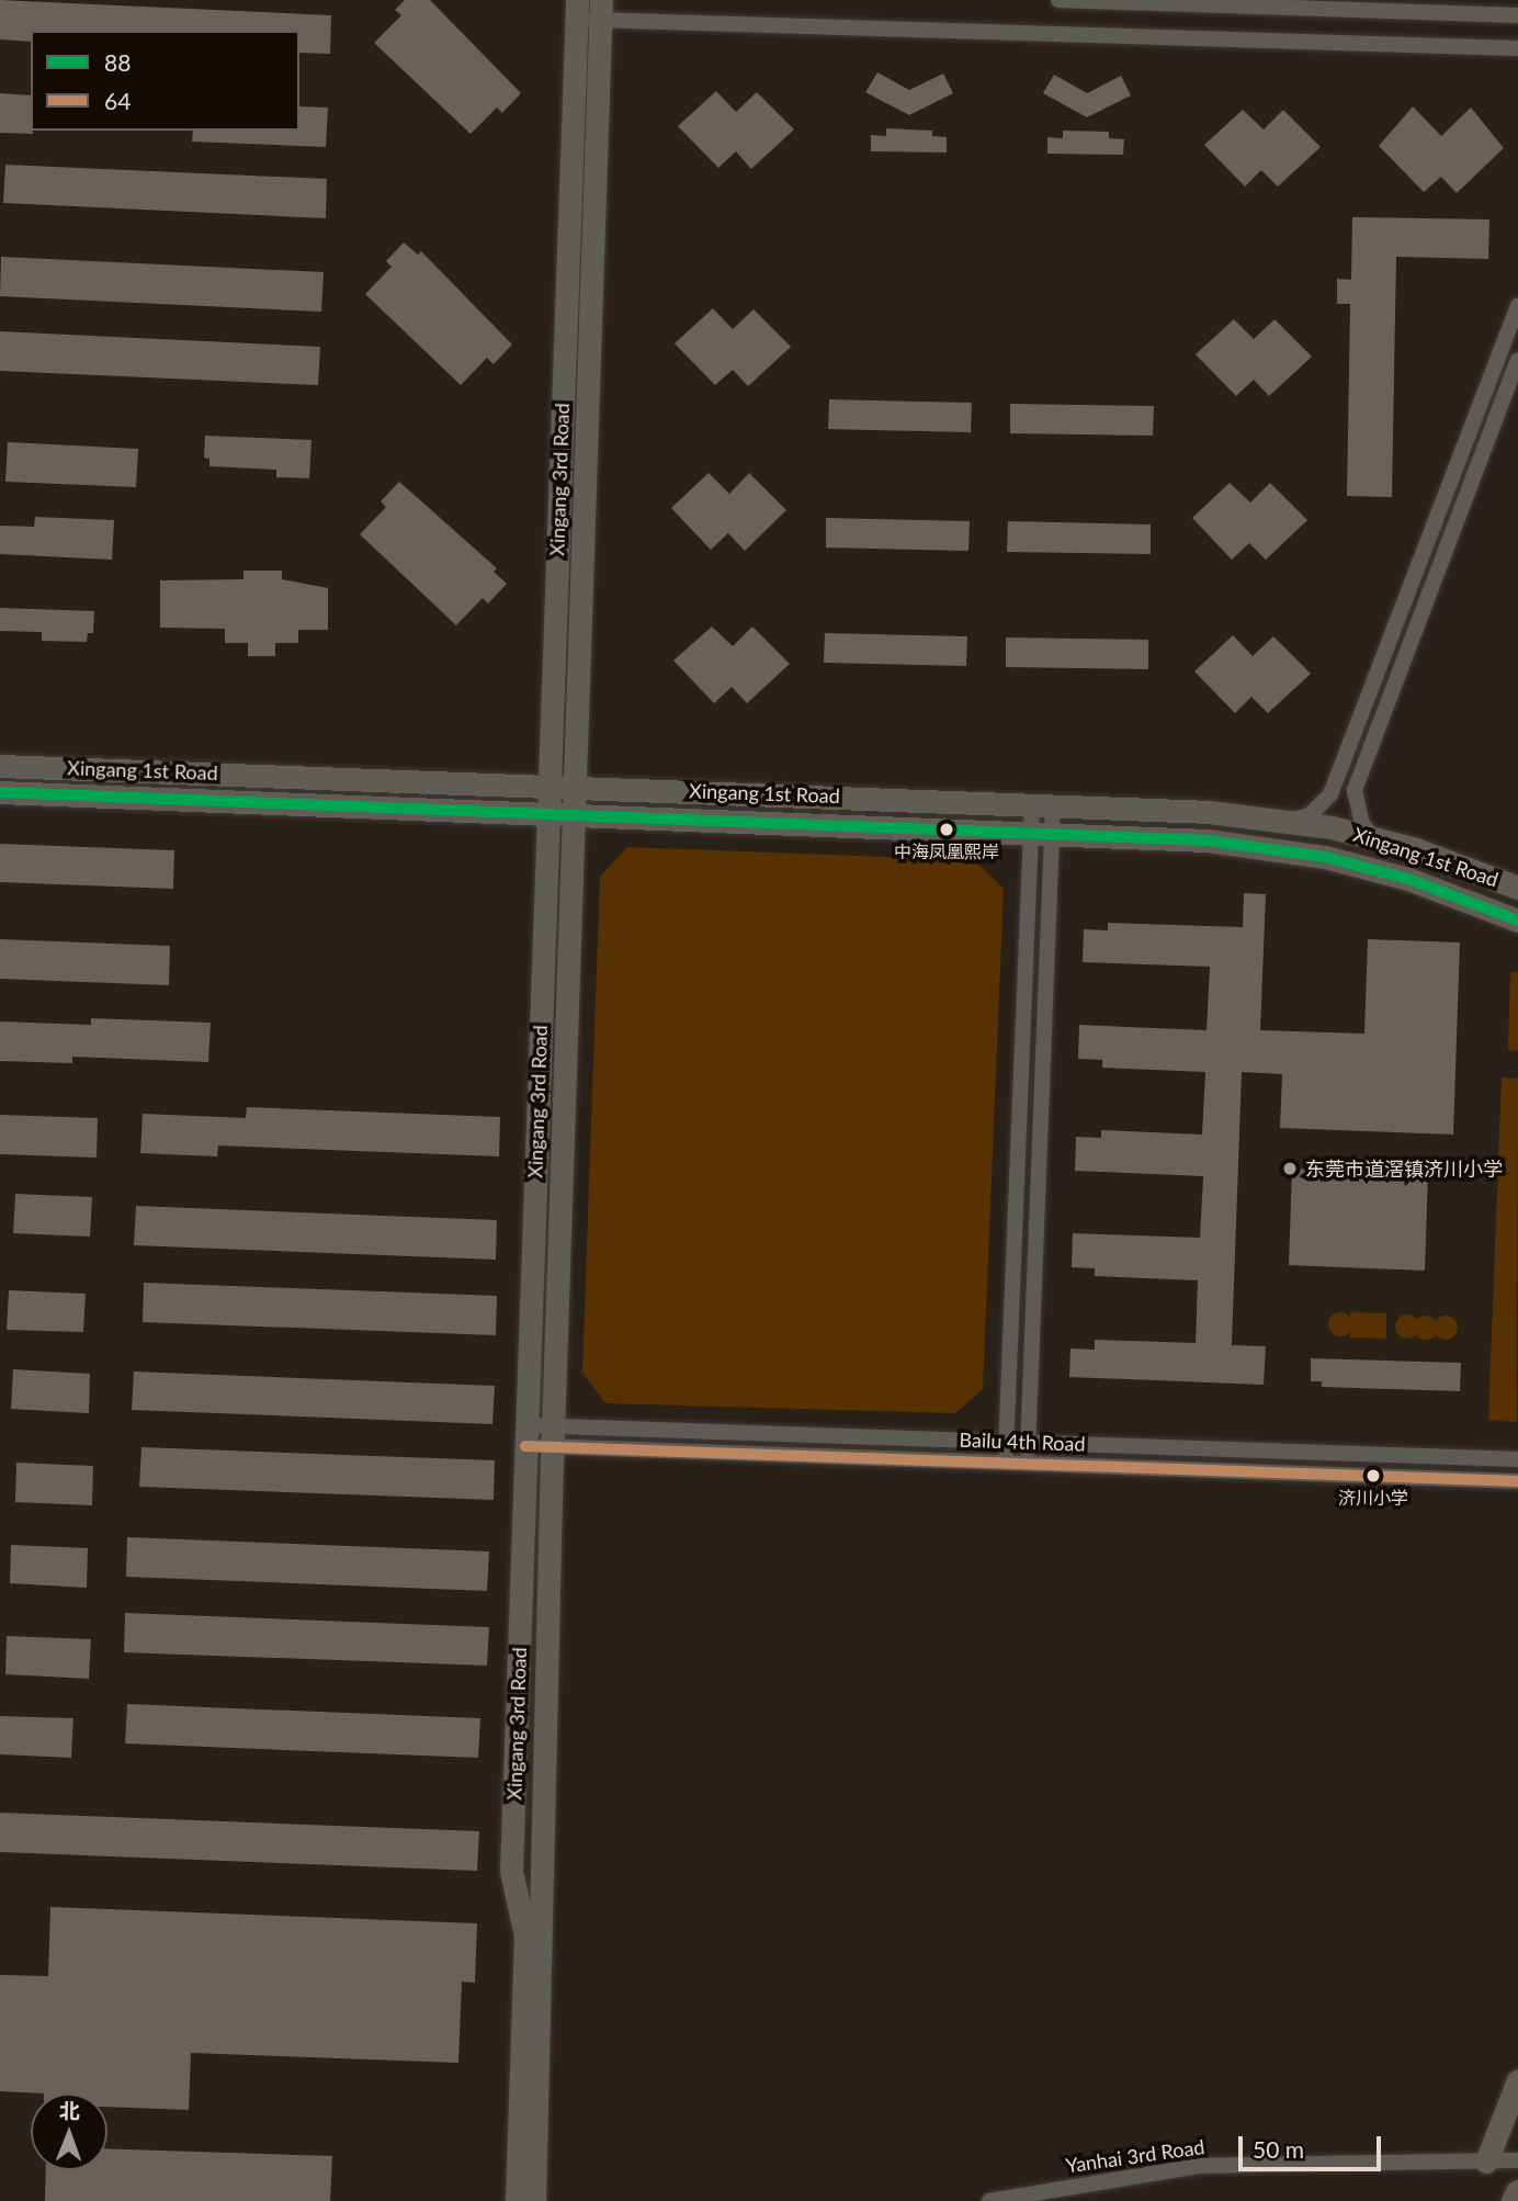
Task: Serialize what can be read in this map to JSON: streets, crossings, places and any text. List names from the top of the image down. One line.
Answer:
{"streets":{"street":["Xingang 3rd Road","Xingang 1st Road","Bailu 4th Road","Yanhai 3rd Road"]},"crossings":[["Xingang 3rd Road","Xingang 1st Road"],["Xingang 3rd Road","Bailu 4th Road"]],"places":["中海凤凰熙岸","东莞市道滘镇济川小学","济川小学"],"lines":["transit line 88","transit line 64"],"legend":["88","64"],"scale_bar":"50 m","north":"top"}
